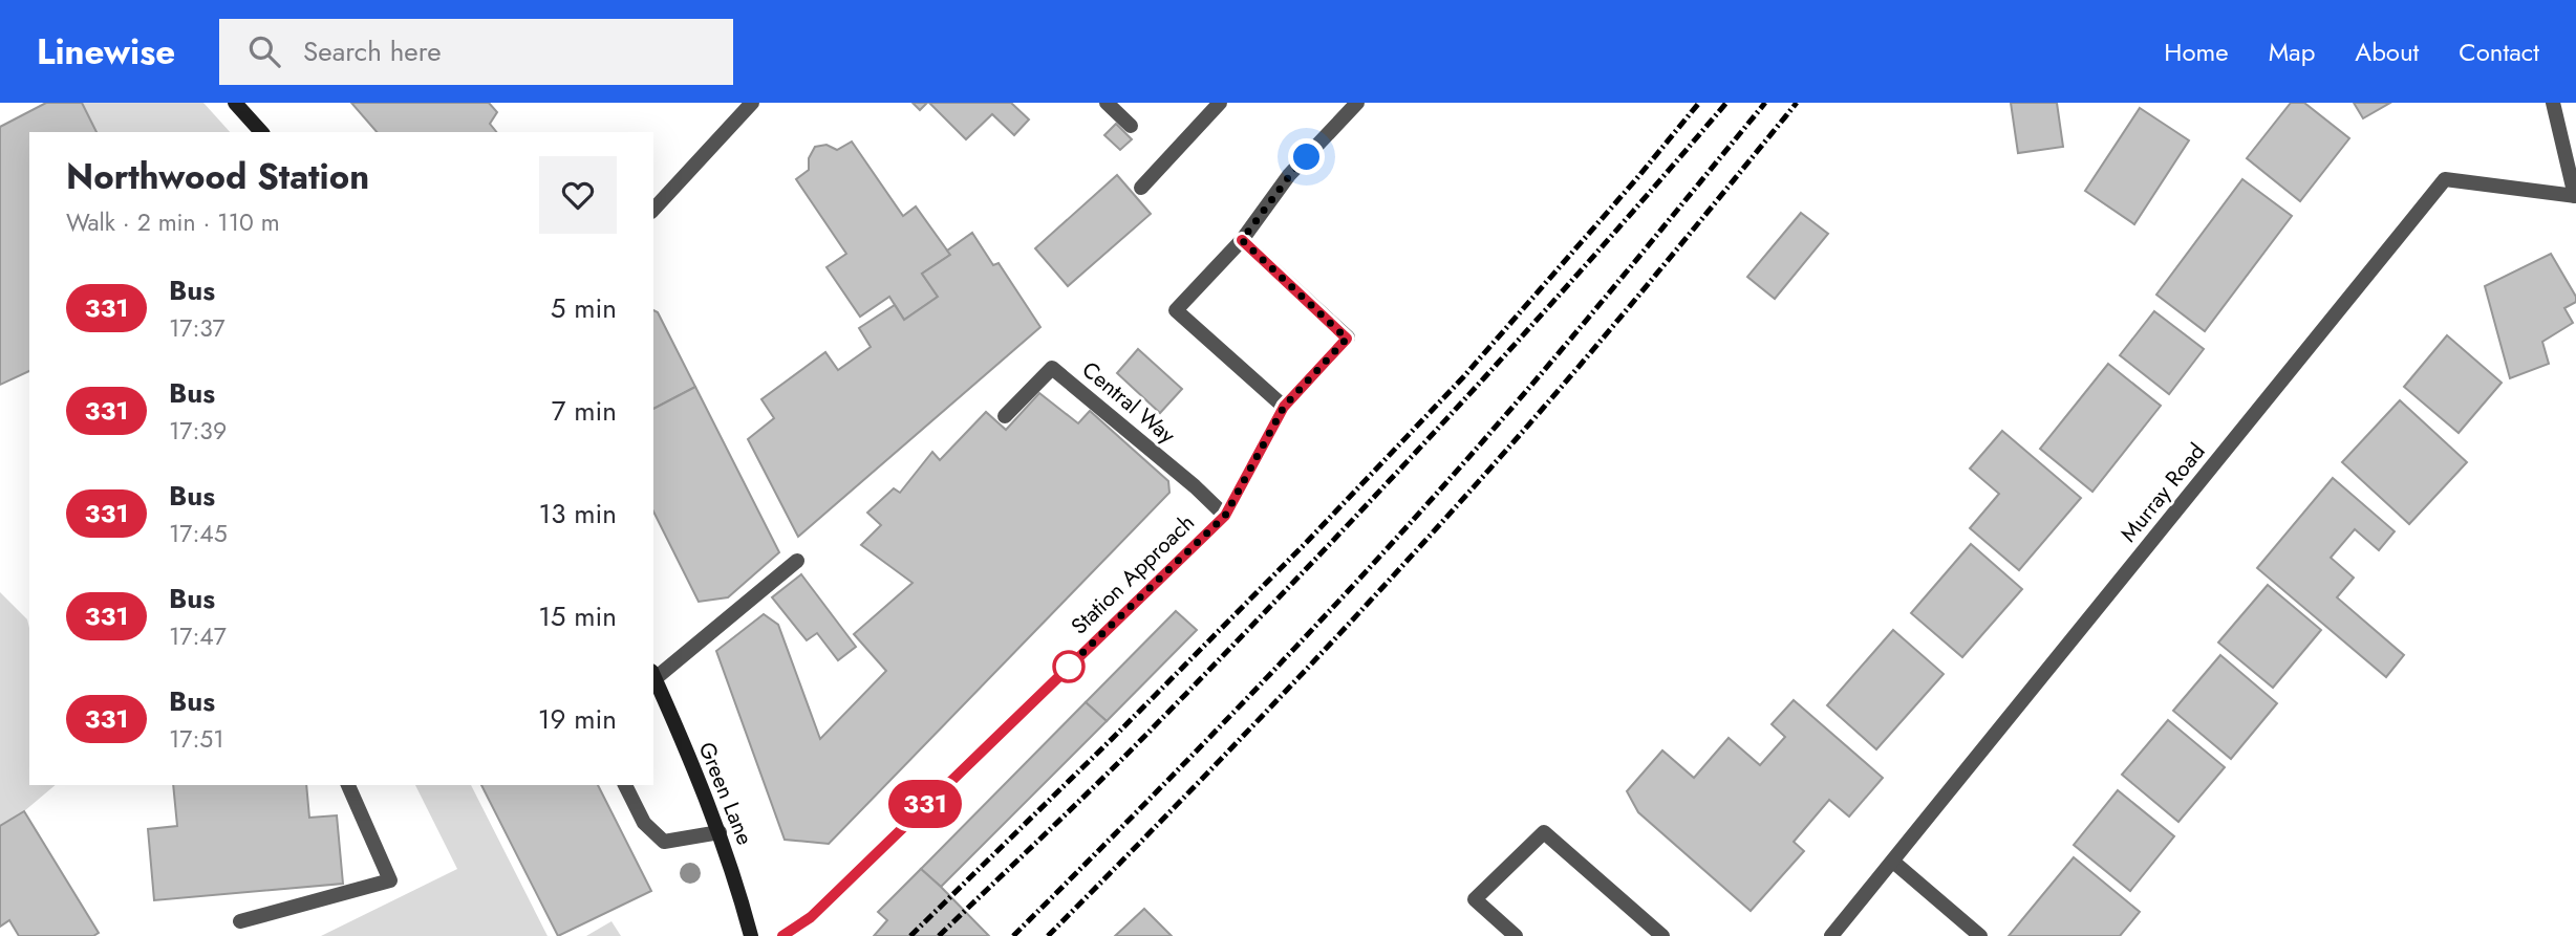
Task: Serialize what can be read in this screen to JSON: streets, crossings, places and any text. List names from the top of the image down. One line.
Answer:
{"streets":{"main road":["Green Lane"],"street":["Central Way","Murray Road","Station Approach"]},"crossings":[["Central Way","Station Approach"]],"lines":["bus line 331"],"page":{"header":"Linewise","search":"Search here","nav":["Home","Map","About","Contact"],"on_map":"331","heading":["Northwood Station","Walk · 2 min · 110 m"],"list":[{"mark":"331","name":"Bus","note":"17:37","value":"5 min"},{"mark":"331","name":"Bus","note":"17:39","value":"7 min"},{"mark":"331","name":"Bus","note":"17:45","value":"13 min"},{"mark":"331","name":"Bus","note":"17:47","value":"15 min"},{"mark":"331","name":"Bus","note":"17:51","value":"19 min"}]}}
